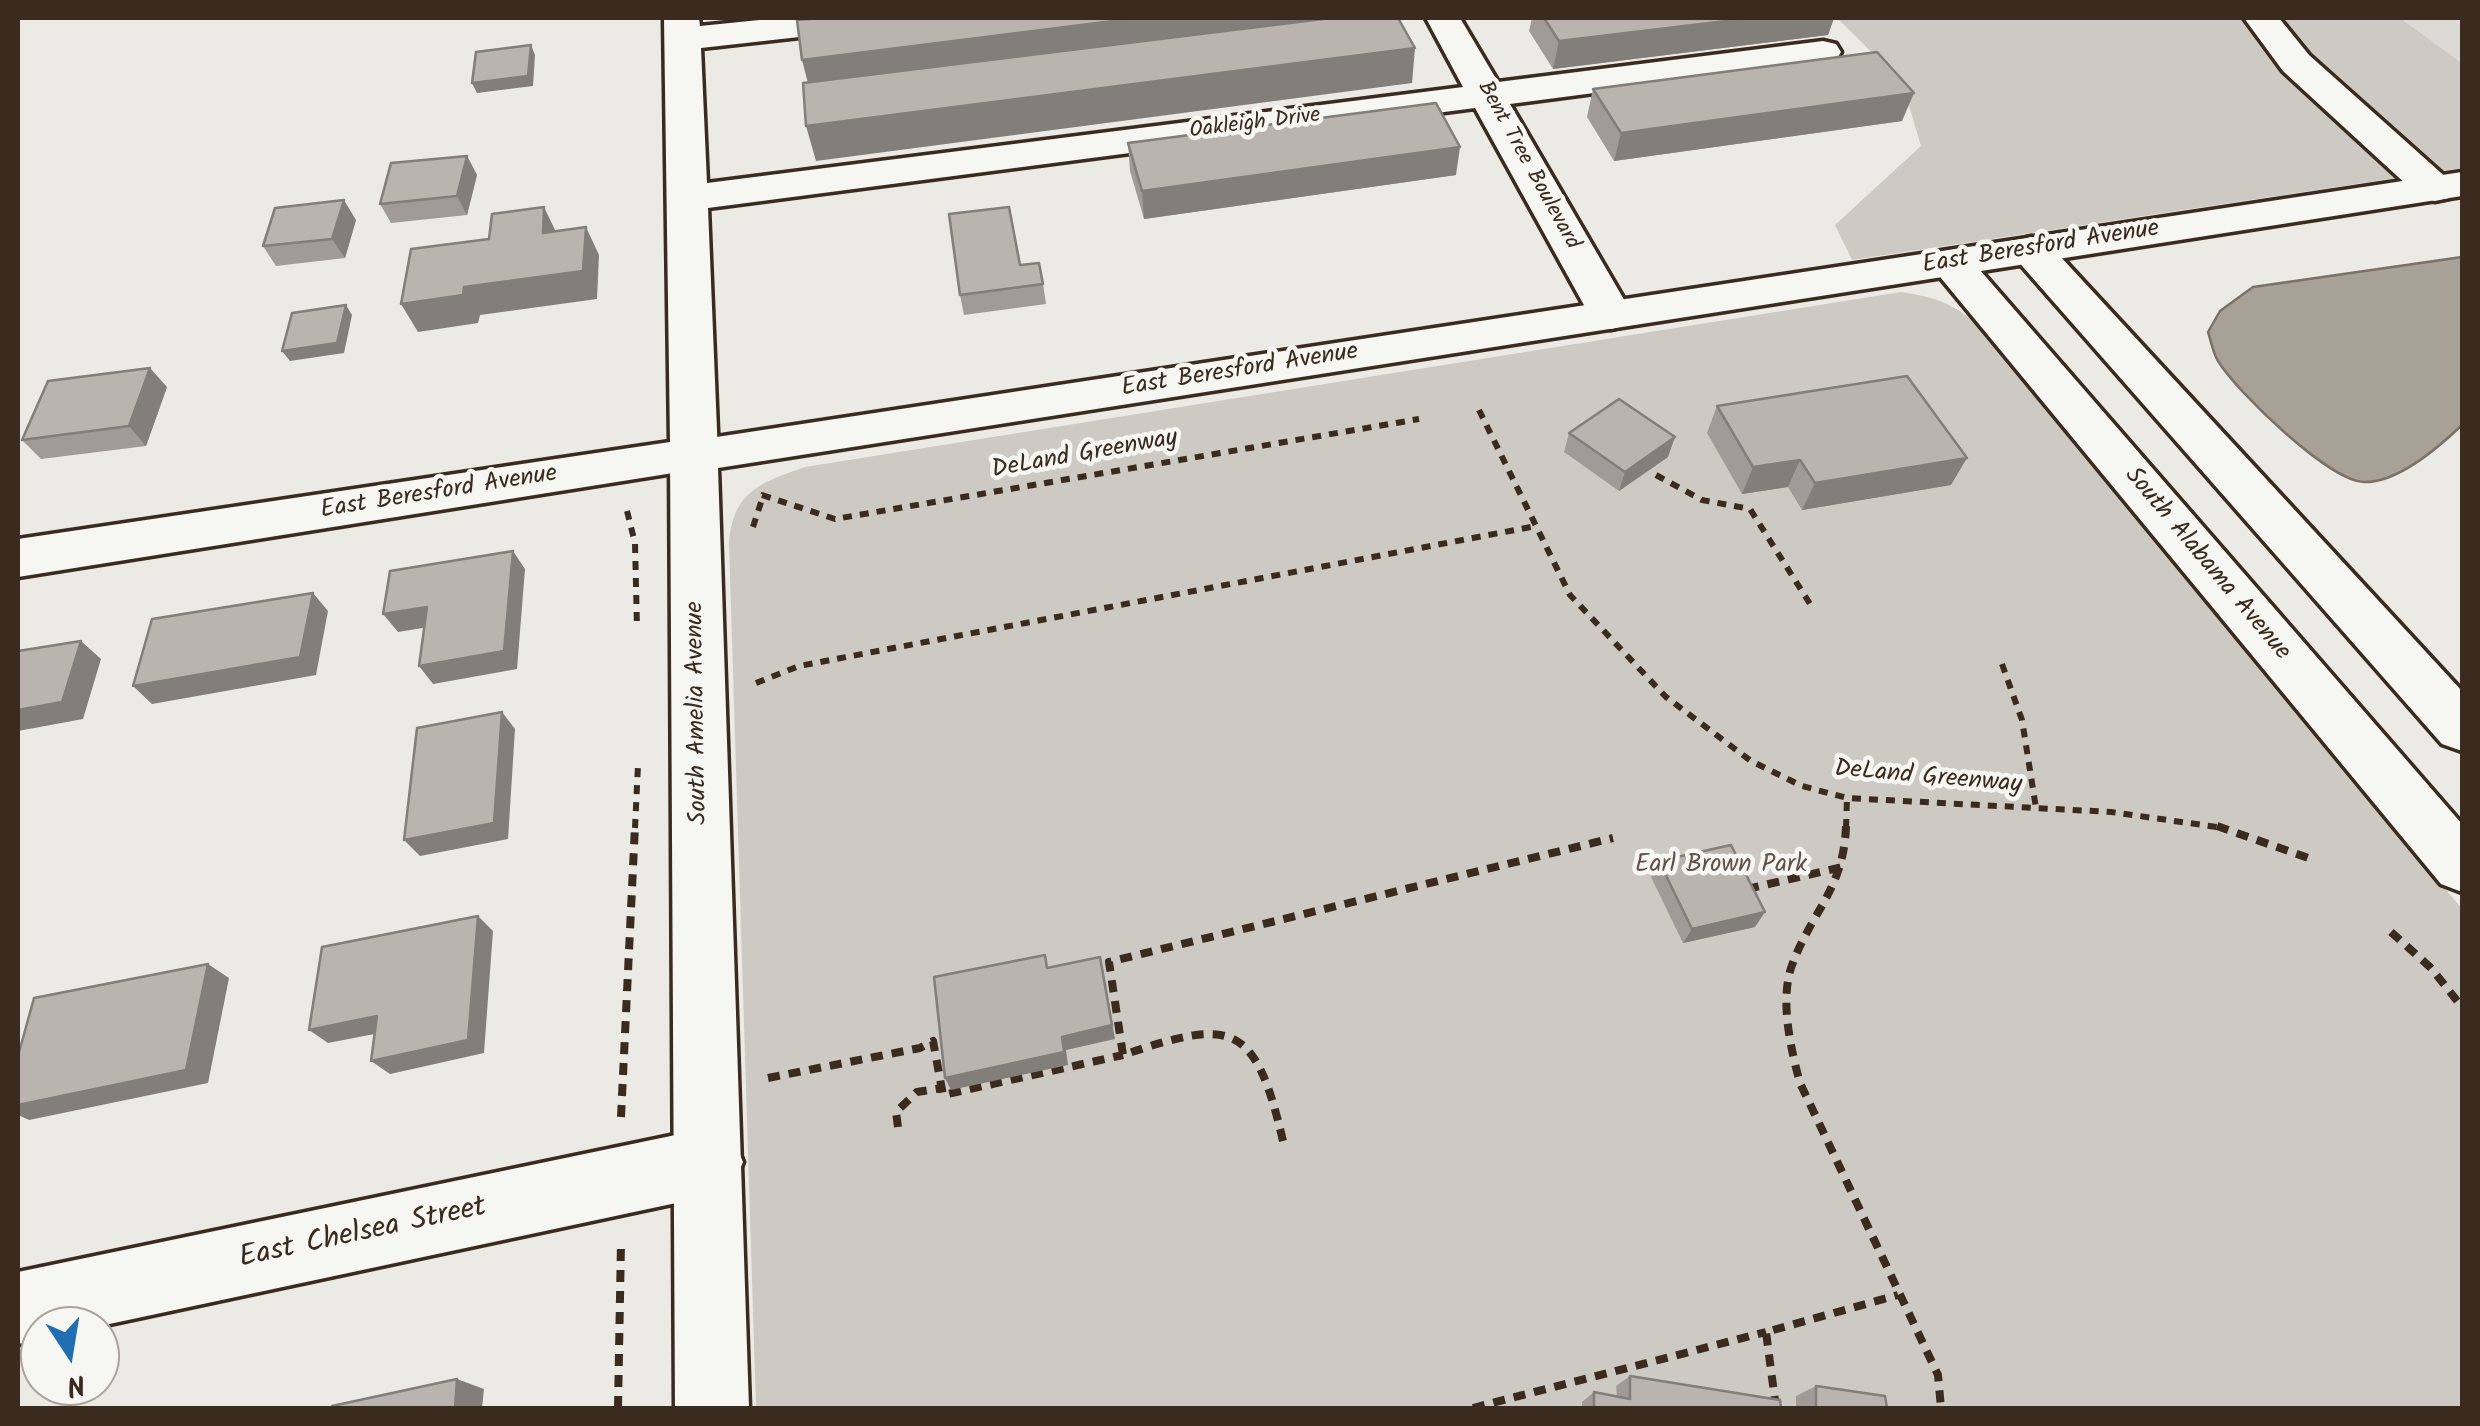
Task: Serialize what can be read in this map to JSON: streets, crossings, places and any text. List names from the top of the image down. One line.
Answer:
{"streets":{"street":["Oakleigh Drive","Bent Tree Boulevard","East Beresford Avenue","South Alabama Avenue","South Amelia Avenue","East Chelsea Street"],"path":["DeLand Greenway"]},"crossings":[["Oakleigh Drive","Bent Tree Boulevard"],["Oakleigh Drive","South Amelia Avenue"],["Bent Tree Boulevard","East Beresford Avenue"],["East Beresford Avenue","South Alabama Avenue"],["East Beresford Avenue","South Amelia Avenue"],["South Amelia Avenue","East Chelsea Street"]],"parks":["Earl Brown Park"],"north":"bottom"}
